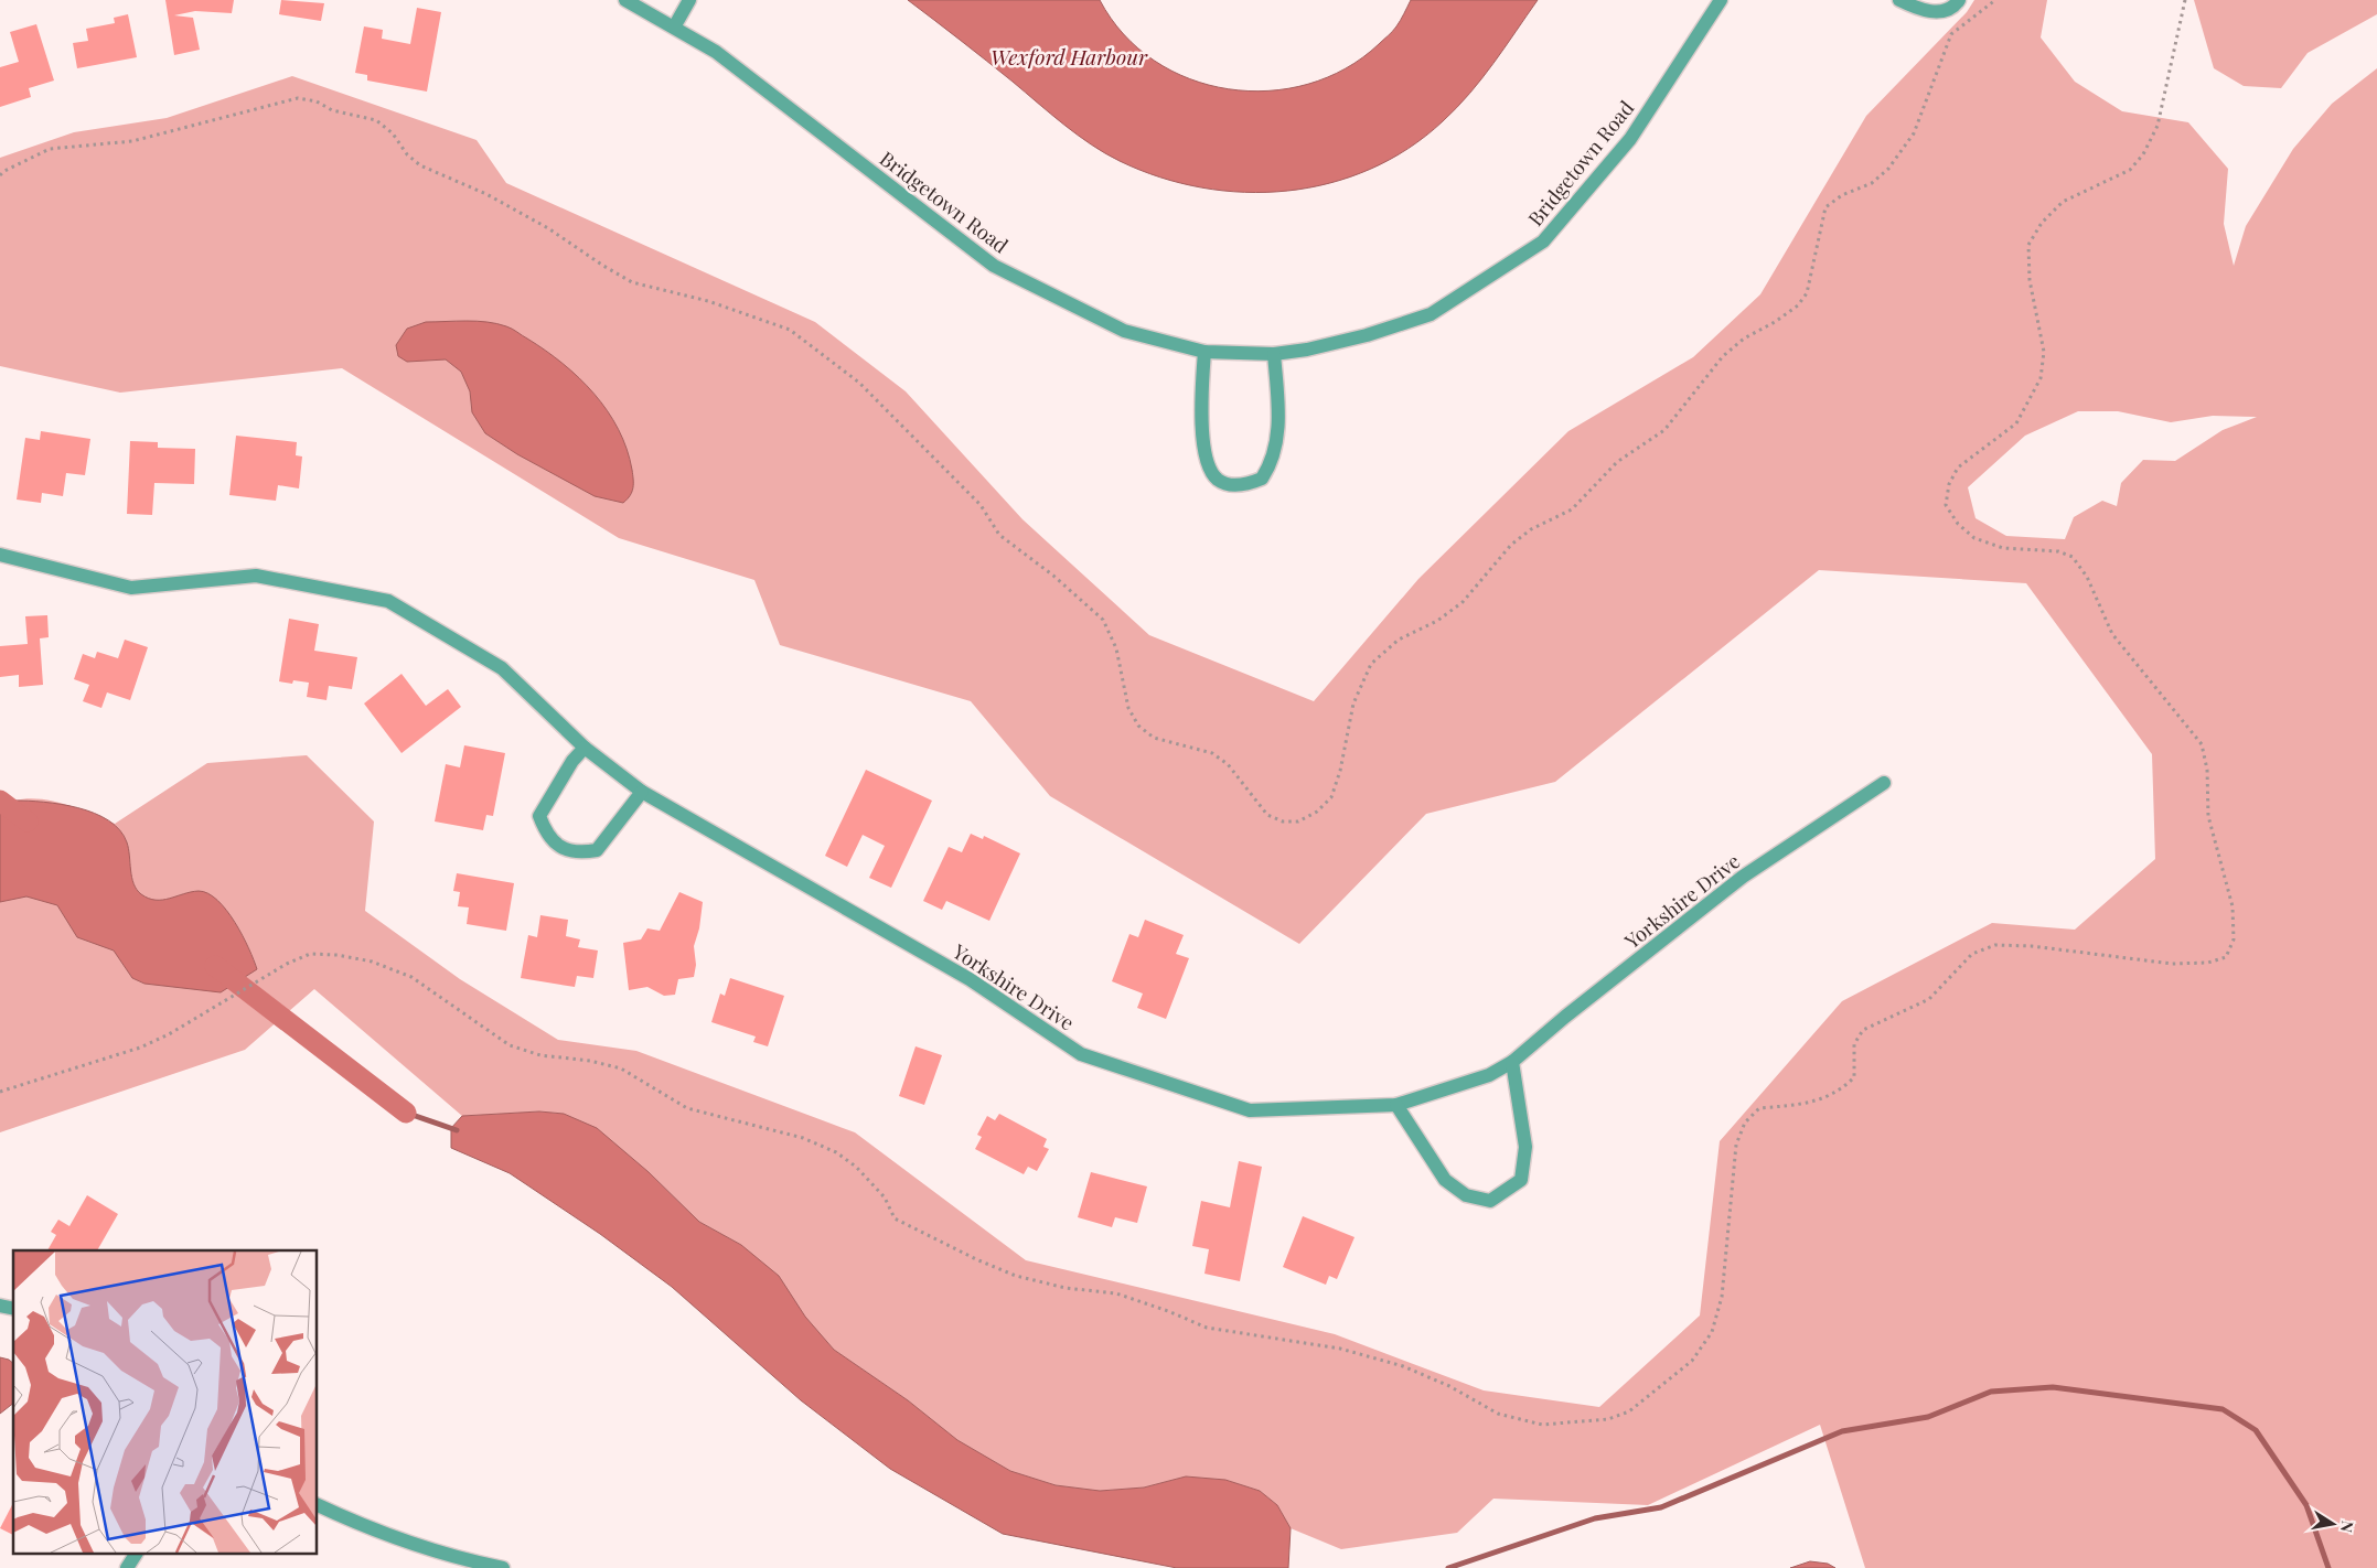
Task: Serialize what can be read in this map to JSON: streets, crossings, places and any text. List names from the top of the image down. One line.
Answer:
{"streets":{"street":["Bridgetown Road","Yorkshire Drive"]},"water":["Wexford Harbour"],"north":"right"}
